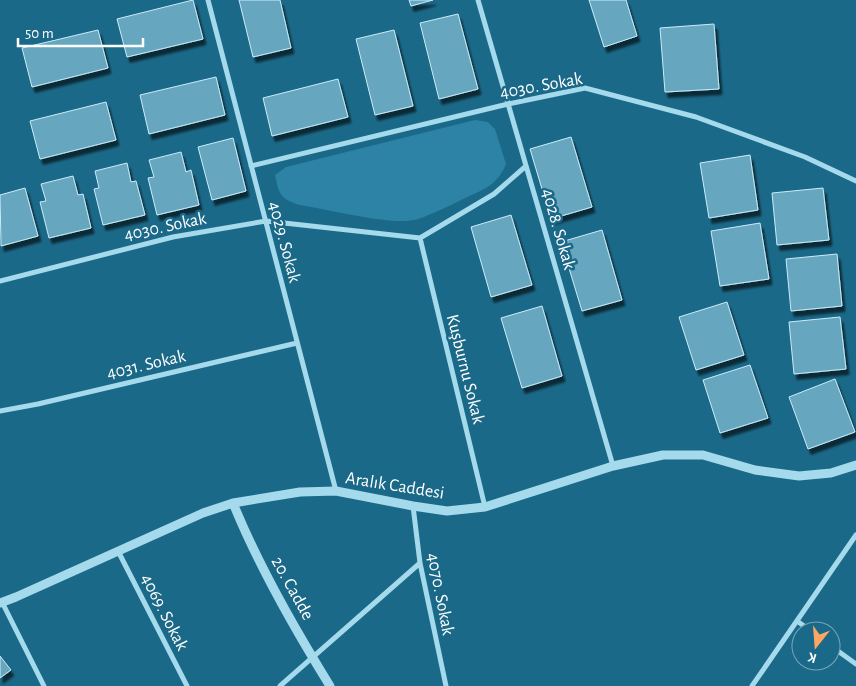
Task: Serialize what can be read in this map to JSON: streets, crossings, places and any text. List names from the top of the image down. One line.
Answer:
{"streets":{"street":["4030. Sokak","4028. Sokak","4029. Sokak","4031. Sokak","Kuşburnu Sokak","Aralık Caddesi","20. Cadde","4070. Sokak","4069. Sokak"]},"crossings":[["4030. Sokak","4028. Sokak"],["4030. Sokak","4029. Sokak"],["4030. Sokak","Kuşburnu Sokak"],["4028. Sokak","Aralık Caddesi"],["4029. Sokak","4031. Sokak"],["4029. Sokak","Aralık Caddesi"],["Kuşburnu Sokak","Aralık Caddesi"],["Aralık Caddesi","20. Cadde"],["Aralık Caddesi","4070. Sokak"],["Aralık Caddesi","4069. Sokak"]],"scale_bar":"50 m","north":"bottom"}
